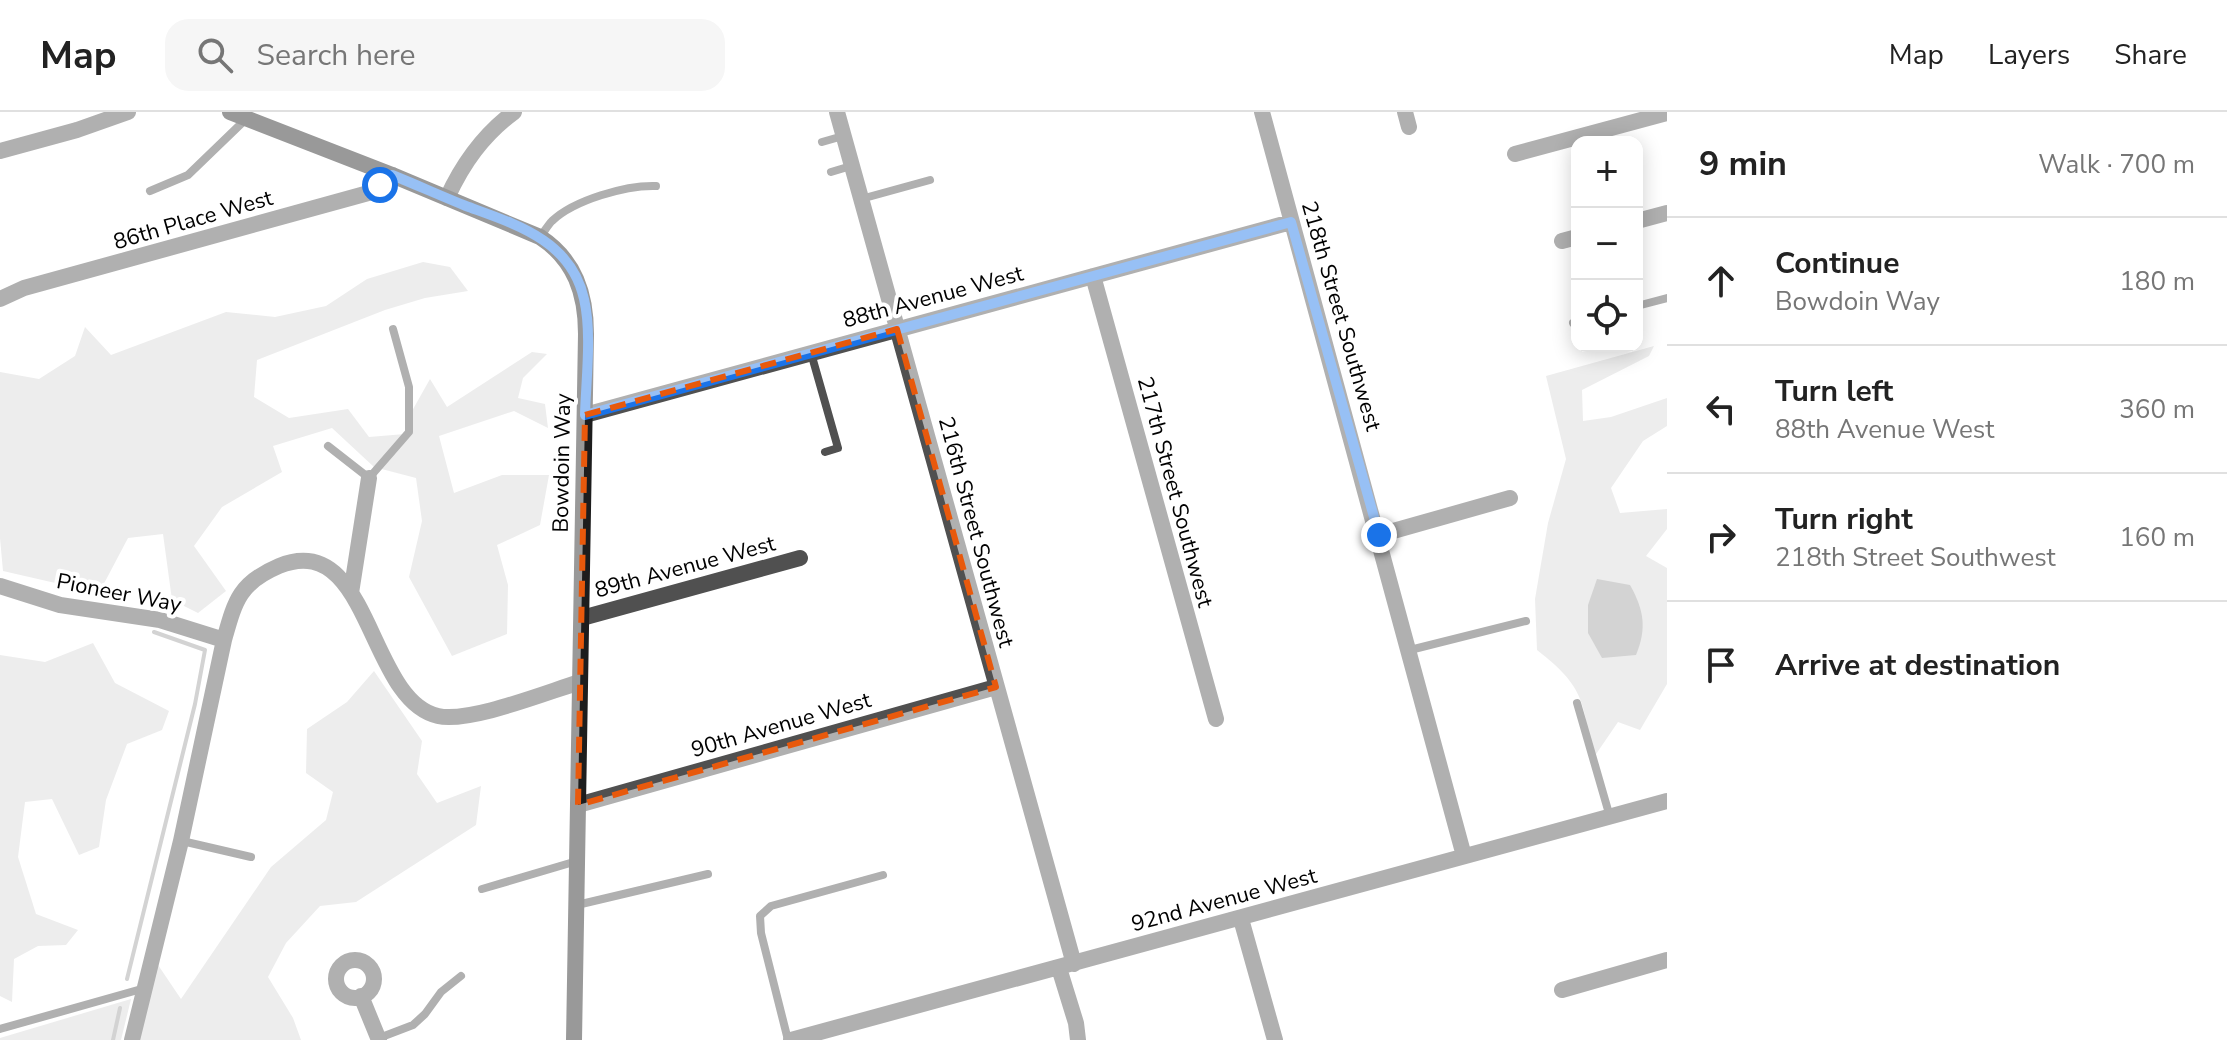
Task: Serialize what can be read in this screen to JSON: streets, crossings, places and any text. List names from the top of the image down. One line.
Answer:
{"streets":{"street":["86th Place West","88th Avenue West","218th Street Southwest","Bowdoin Way","217th Street Southwest","216th Street Southwest","89th Avenue West","Pioneer Way","90th Avenue West","92nd Avenue West"]},"crossings":[["86th Place West","Bowdoin Way"],["88th Avenue West","218th Street Southwest"],["88th Avenue West","Bowdoin Way"],["88th Avenue West","217th Street Southwest"],["88th Avenue West","216th Street Southwest"],["218th Street Southwest","92nd Avenue West"],["Bowdoin Way","89th Avenue West"],["Bowdoin Way","90th Avenue West"],["216th Street Southwest","90th Avenue West"],["216th Street Southwest","92nd Avenue West"]],"page":{"header":"Map","search":"Search here","nav":["Map","Layers","Share"],"heading":["9 min","Walk · 700 m"],"map_buttons":["+","−"],"list":[["Continue","Bowdoin Way","180 m"],["Turn left","88th Avenue West","360 m"],["Turn right","218th Street Southwest","160 m"],"Arrive at destination"]}}
